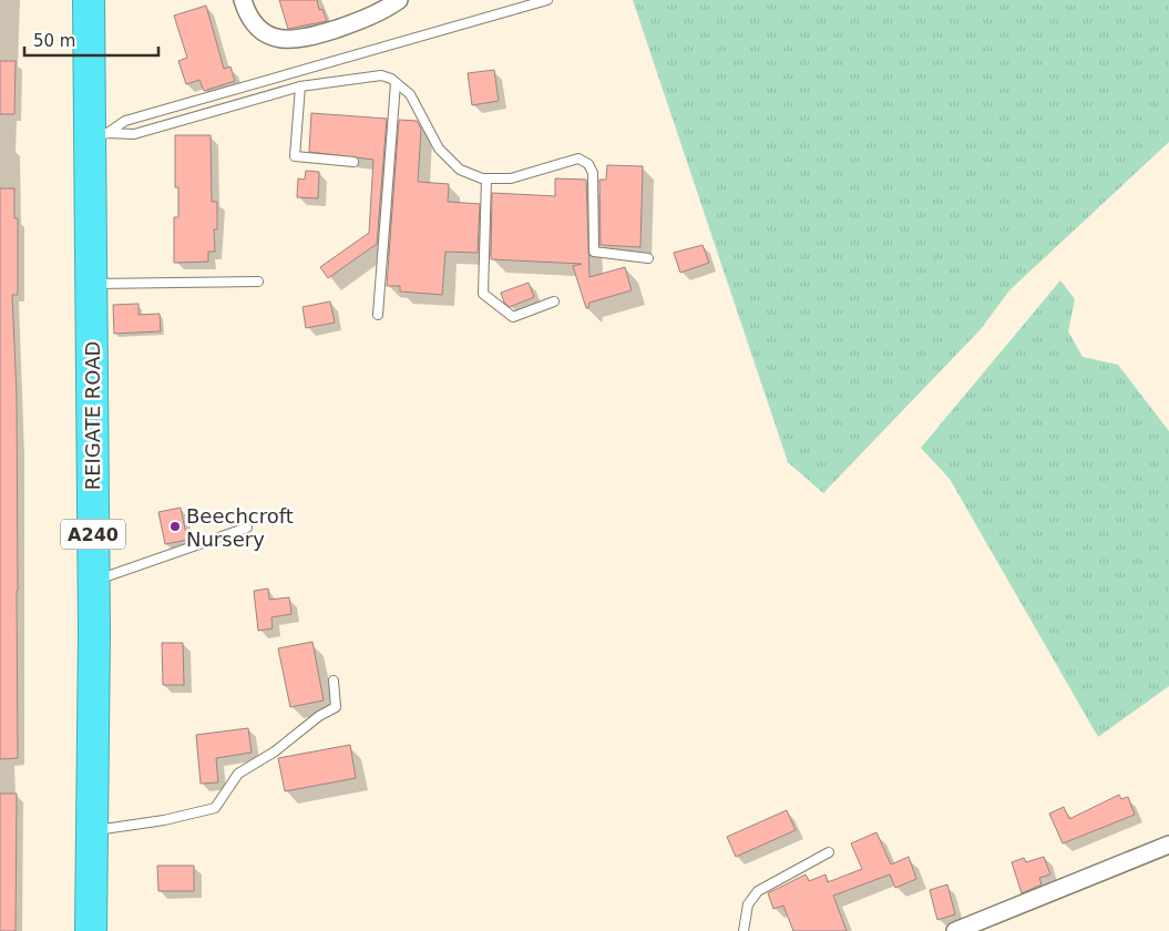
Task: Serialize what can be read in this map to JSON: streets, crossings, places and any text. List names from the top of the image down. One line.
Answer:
{"streets":{"highway":["REIGATE ROAD","A240"]},"places":["Beechcroft Nursery"],"scale_bar":"50 m"}
